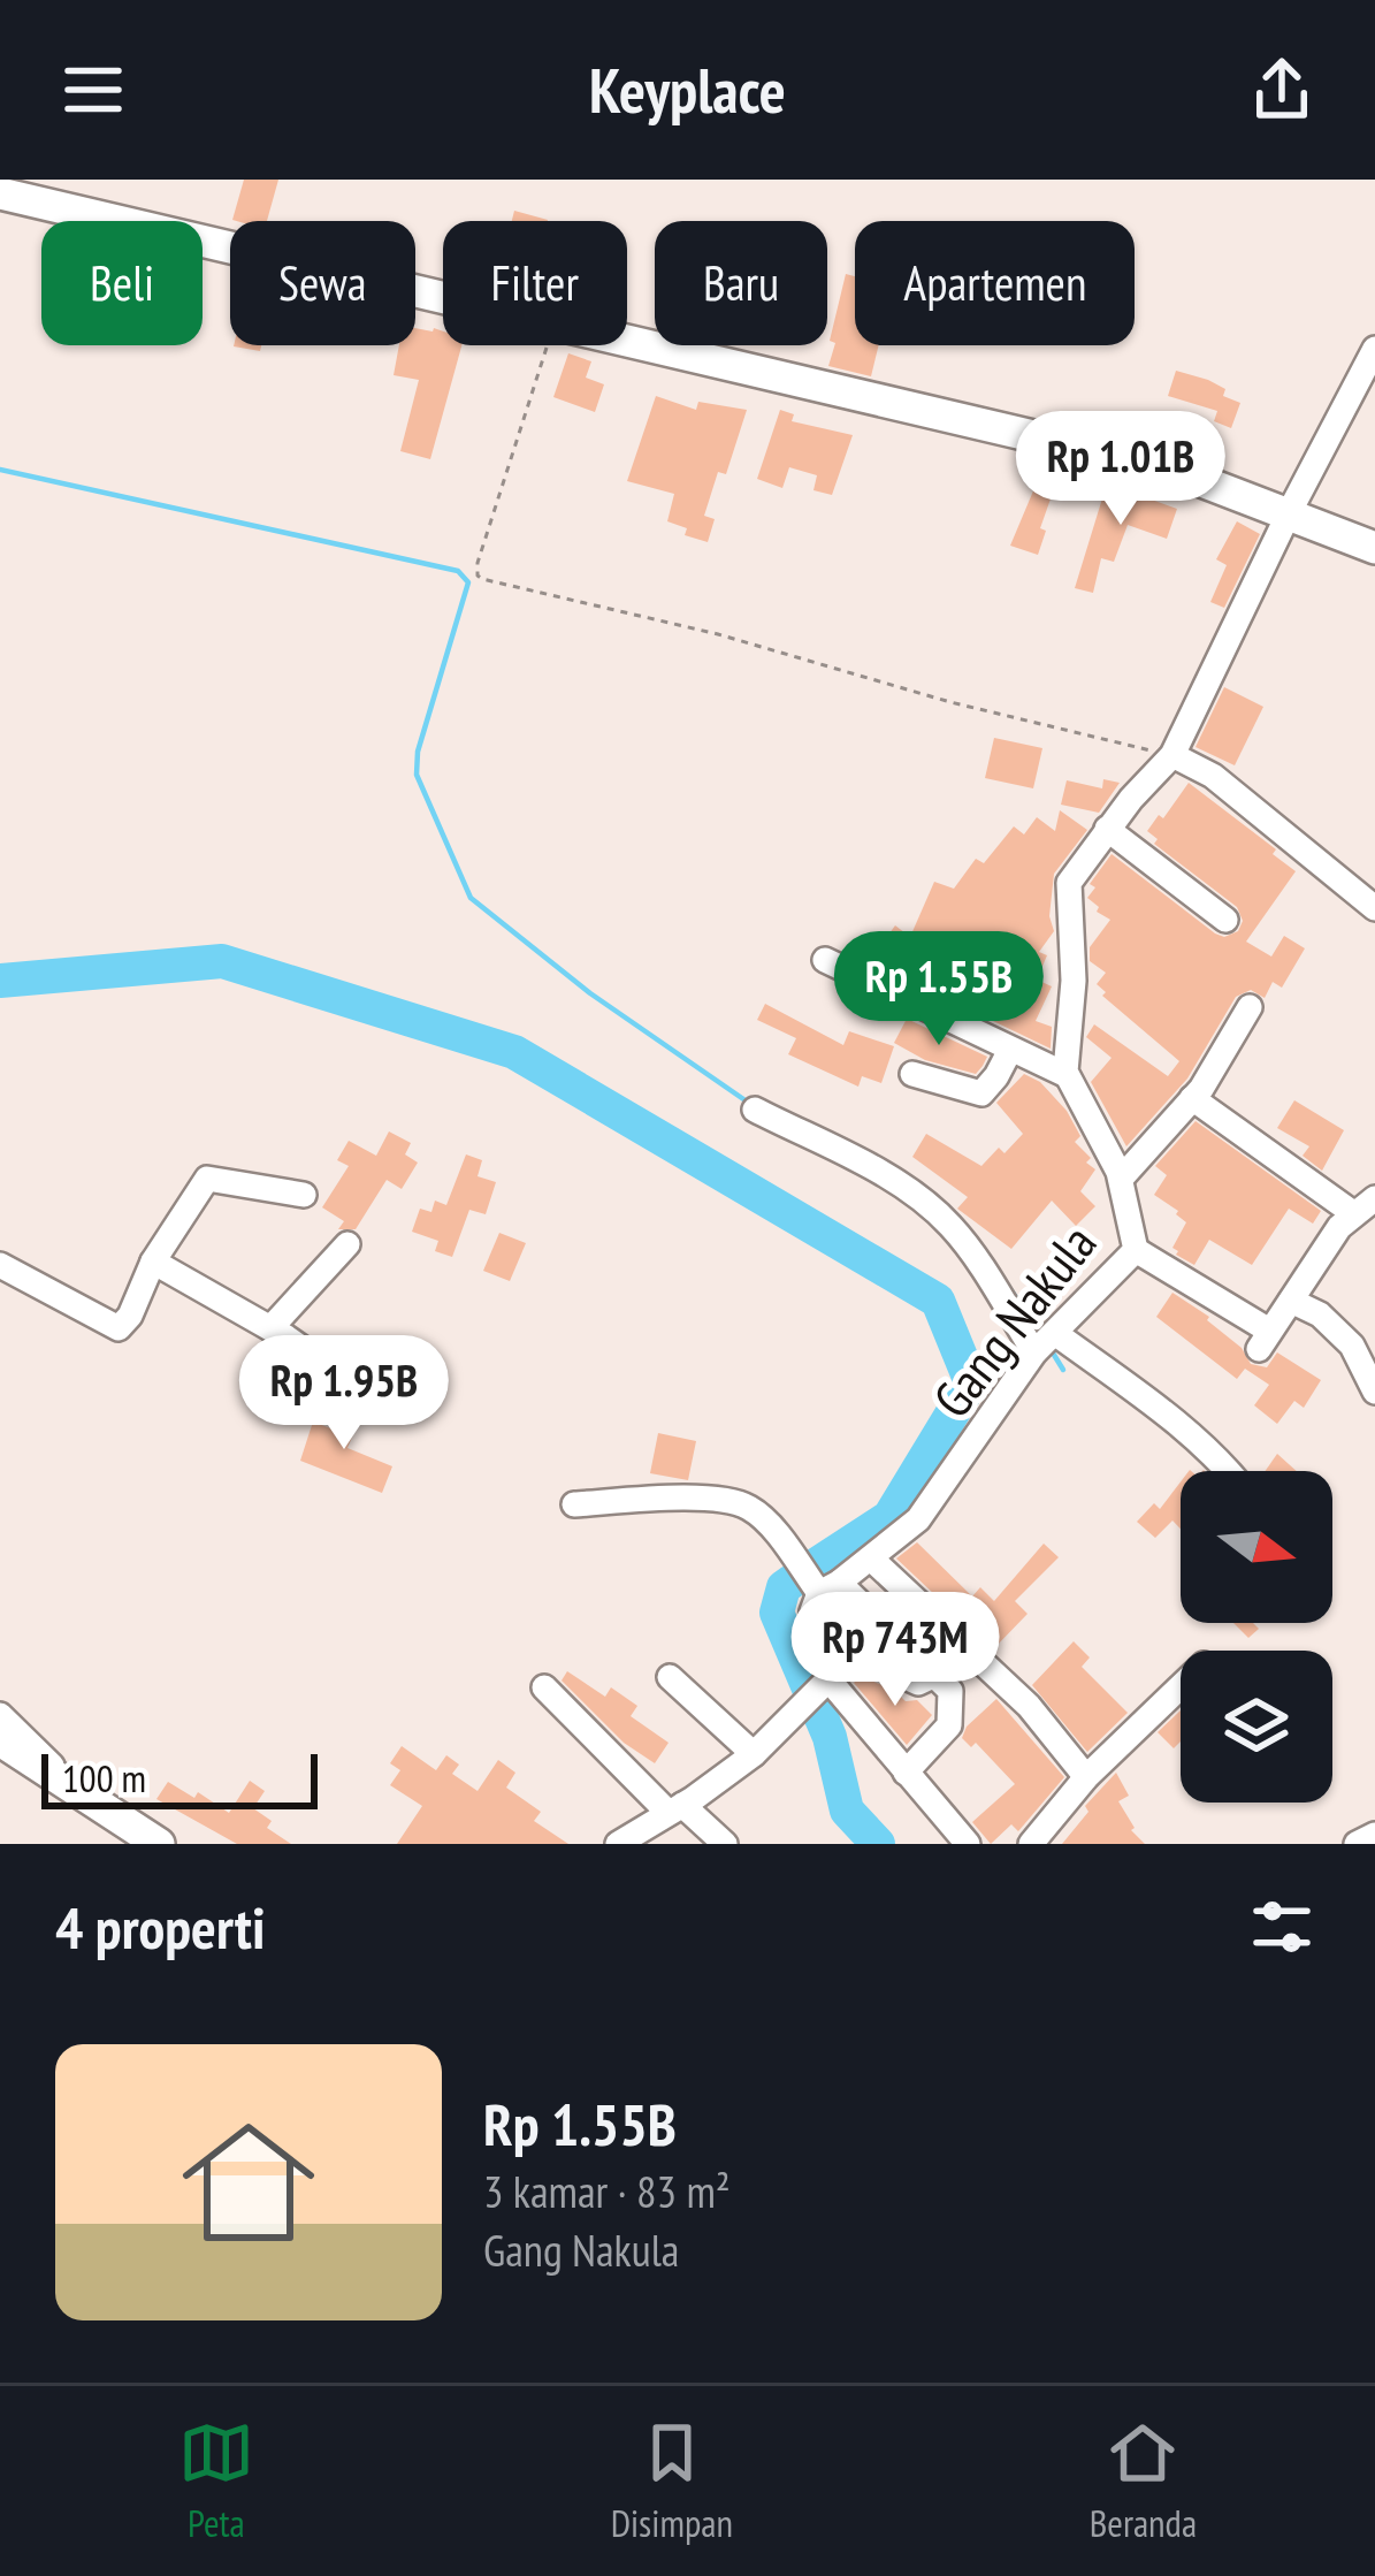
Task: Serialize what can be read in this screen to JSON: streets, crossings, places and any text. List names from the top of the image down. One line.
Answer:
{"streets":{"street":["Gang Nakula"]},"scale_bar":"100 m","north":"right","page":{"header":"Keyplace","chip":["Beli","Sewa","Filter","Baru","Apartemen"],"price":["Rp 1.01B","Rp 1.55B","Rp 1.95B","Rp 743M"],"scale":"100 m","heading":"4 properti","list":[{"name":"Rp 1.55B","note":"3 kamar · 83 m² · Gang Nakula"}],"tabs":["Peta","Disimpan","Beranda"]}}
